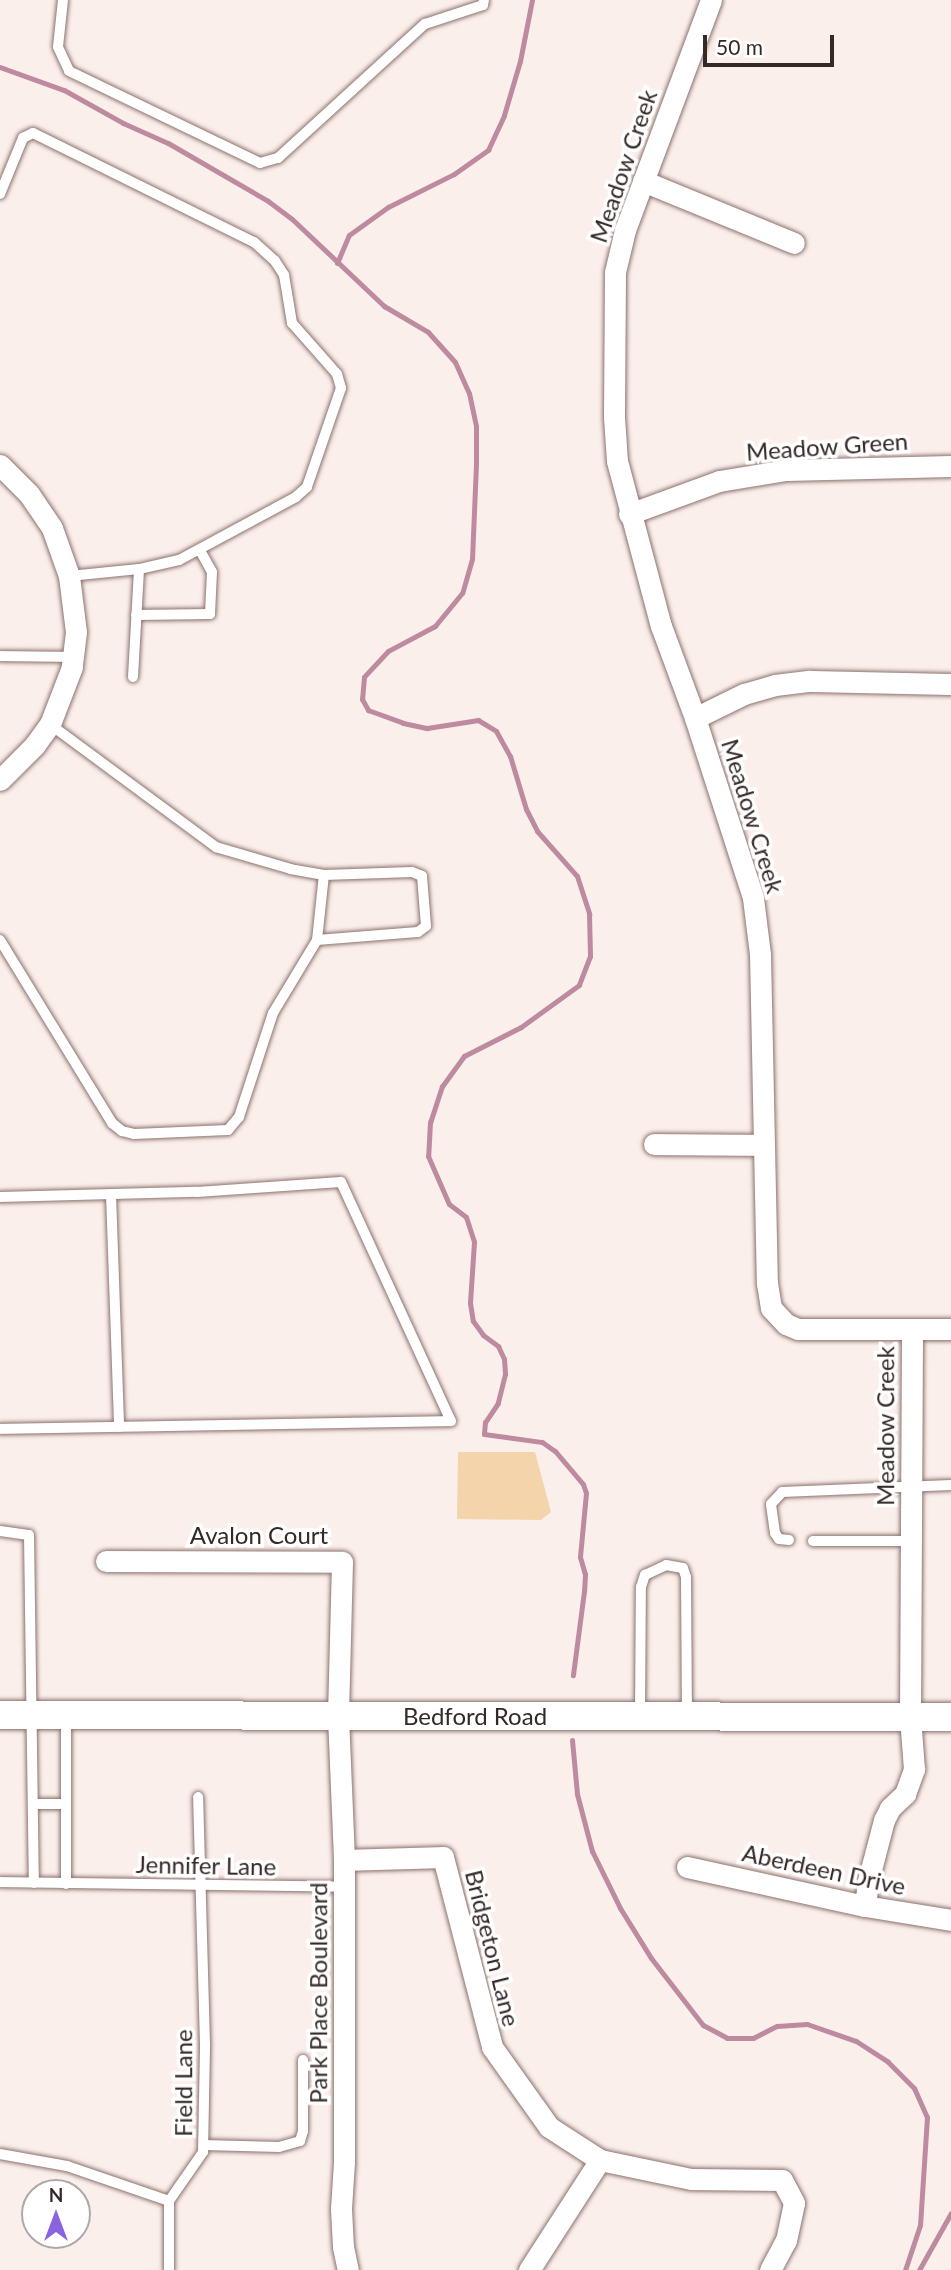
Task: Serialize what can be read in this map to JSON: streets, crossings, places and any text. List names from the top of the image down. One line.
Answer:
{"streets":{"main road":["Bedford Road"],"street":["Meadow Creek","Meadow Green","Avalon Court","Aberdeen Drive","Bridgeton Lane","Park Place Boulevard"],"lane":["Jennifer Lane","Field Lane"]},"crossings":[["Meadow Creek","Meadow Green"],["Meadow Creek","Bedford Road"],["Meadow Creek","Aberdeen Drive"],["Avalon Court","Bedford Road"],["Avalon Court","Park Place Boulevard"],["Bedford Road","Park Place Boulevard"],["Jennifer Lane","Park Place Boulevard"],["Jennifer Lane","Field Lane"],["Bridgeton Lane","Park Place Boulevard"]],"scale_bar":"50 m","north":"top"}
